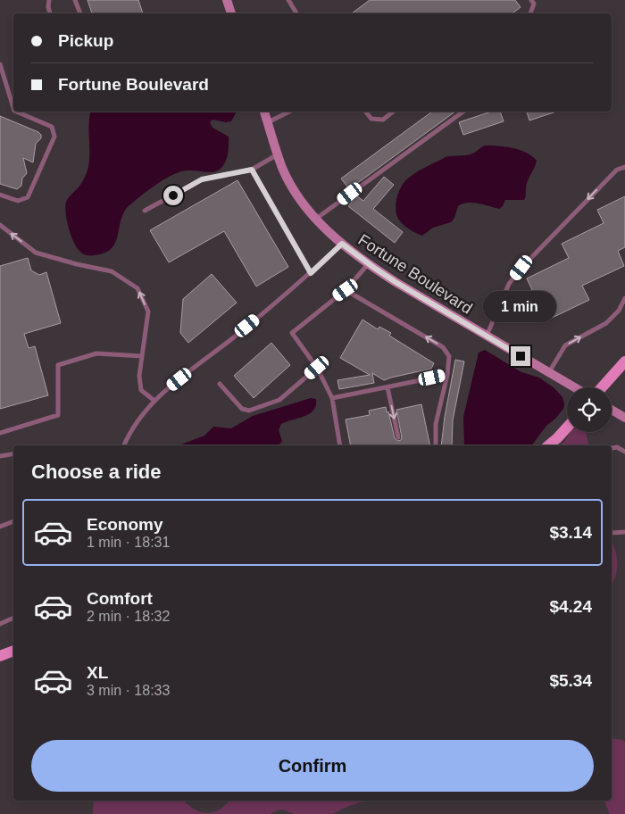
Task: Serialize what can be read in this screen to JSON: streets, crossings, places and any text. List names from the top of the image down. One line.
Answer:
{"streets":{"main road":["Fortune Boulevard"]},"page":{"banner":["Pickup","Fortune Boulevard"],"bubble":"1 min","heading":"Choose a ride","list":[{"name":"Economy","note":"1 min · 18:31","value":"$3.14"},{"name":"Comfort","note":"2 min · 18:32","value":"$4.24"},{"name":"XL","note":"3 min · 18:33","value":"$5.34"}],"buttons":"Confirm"}}
